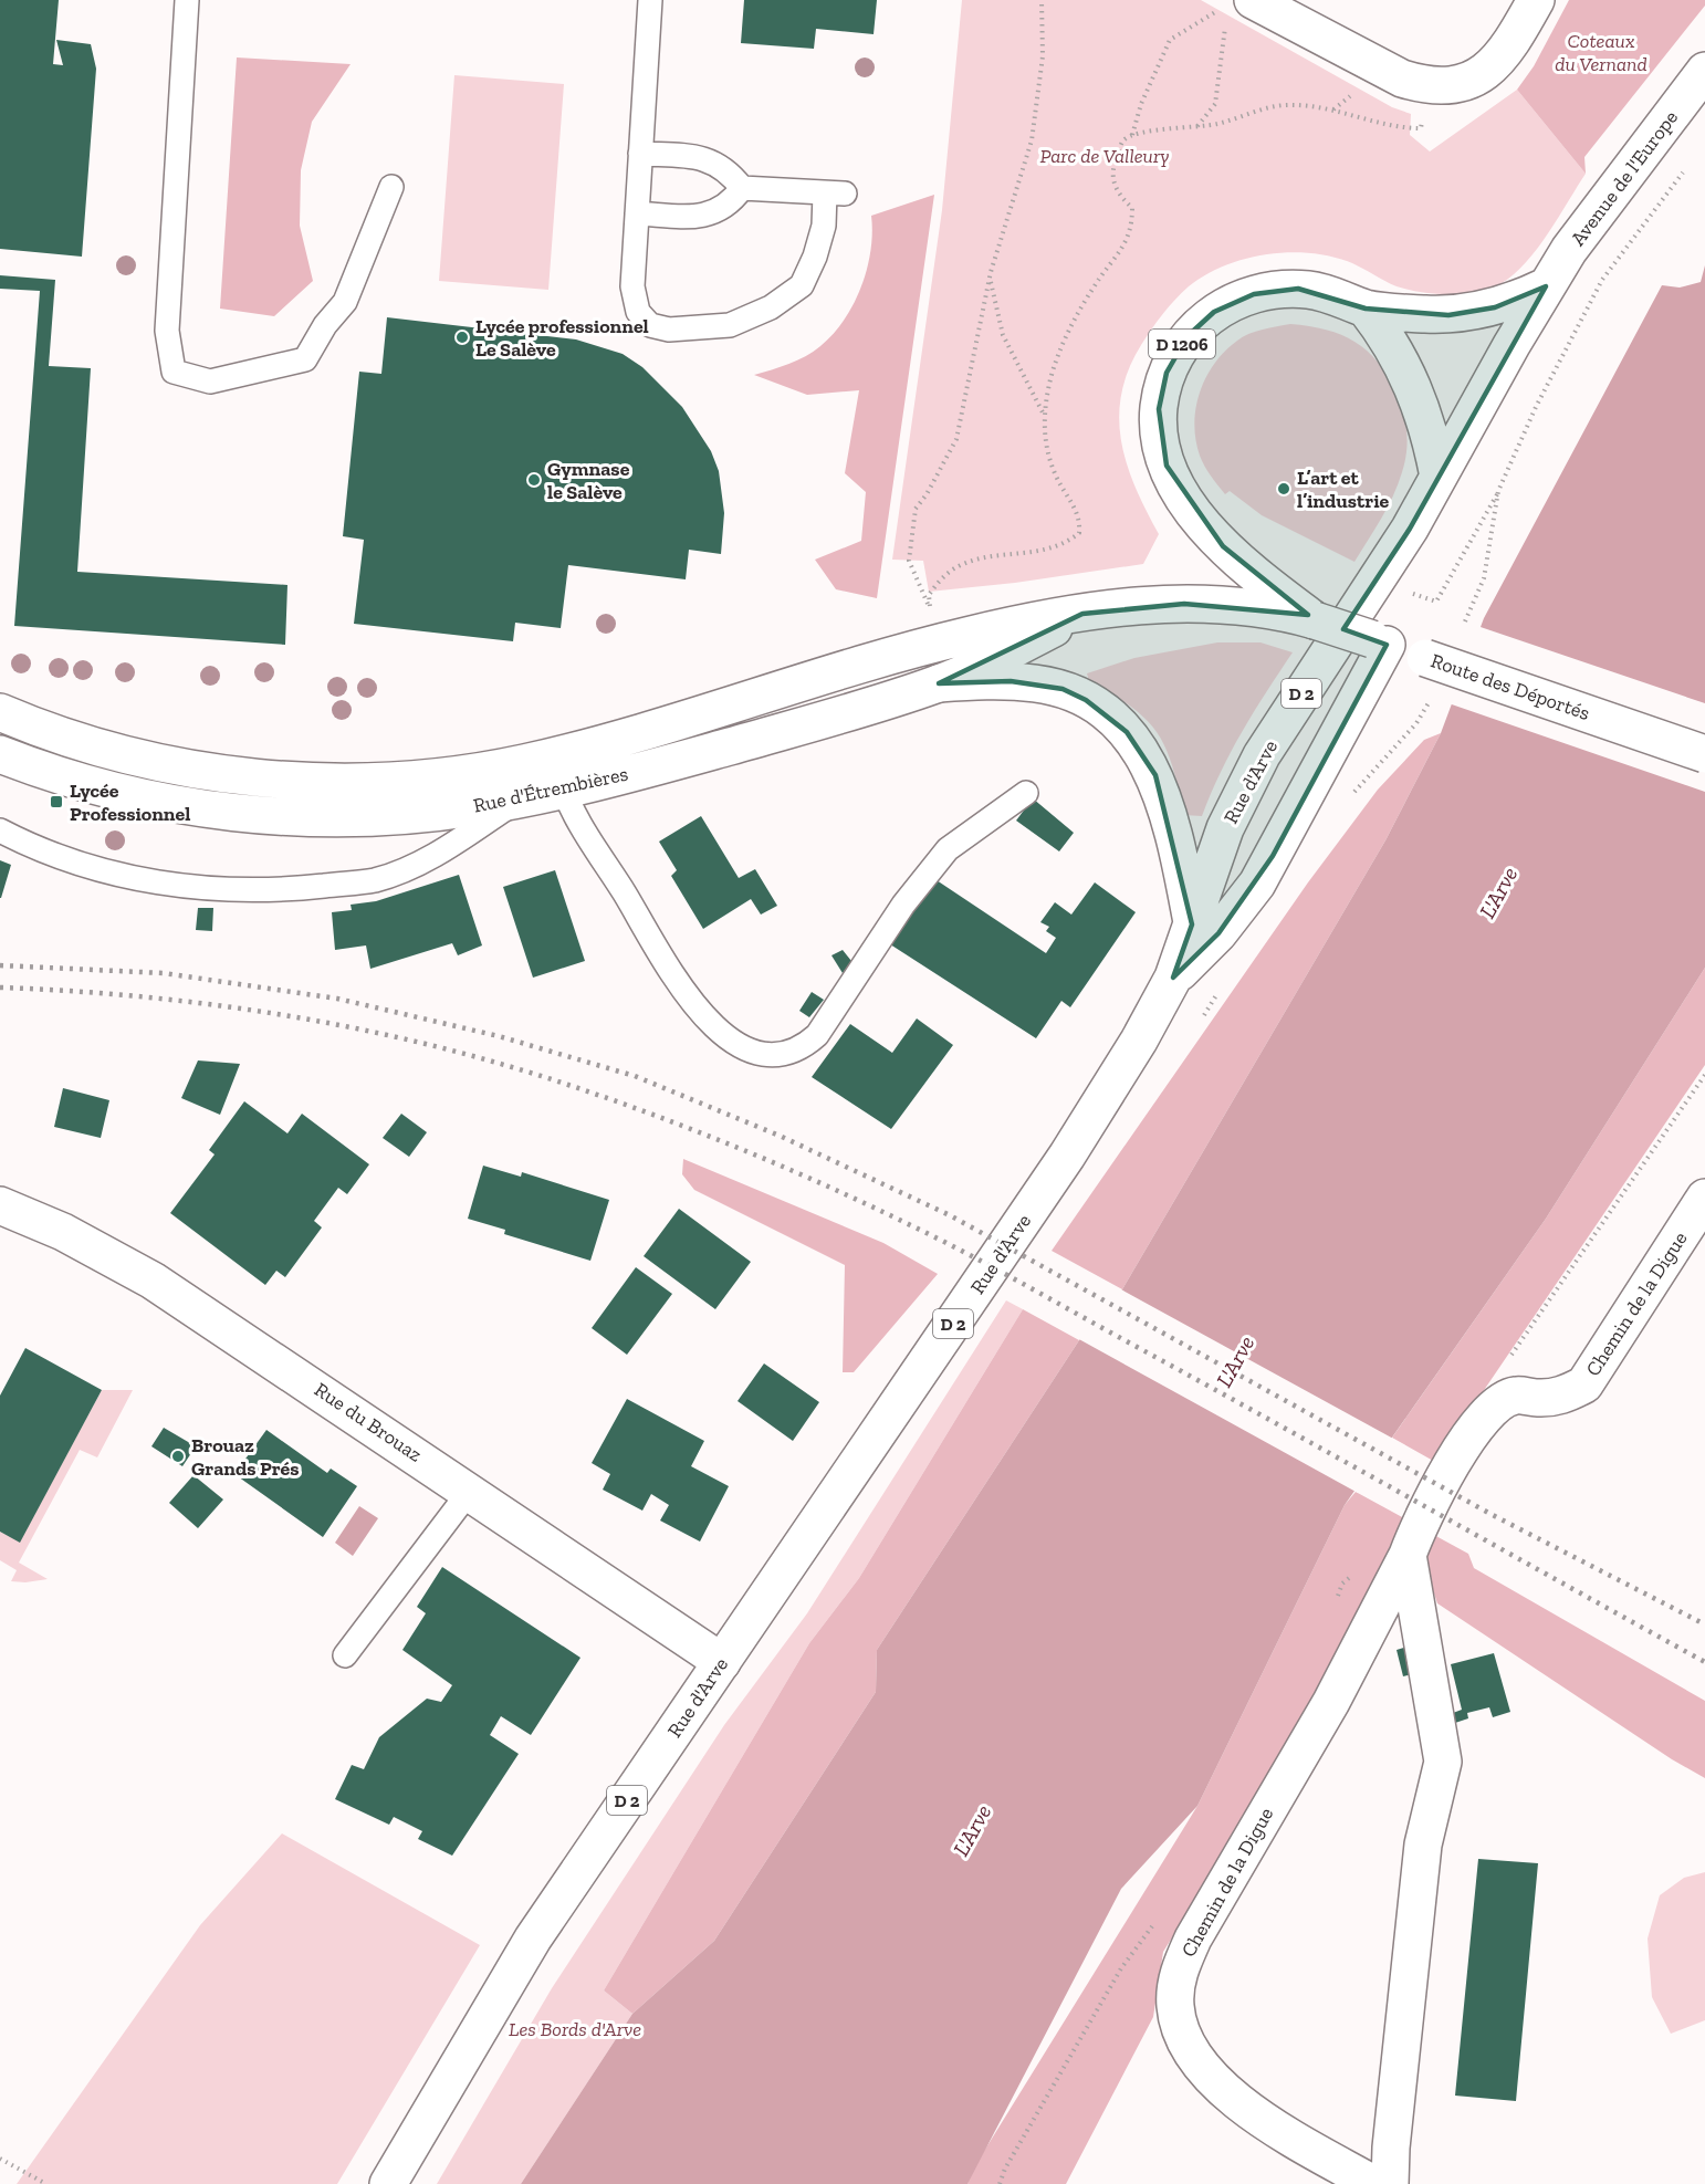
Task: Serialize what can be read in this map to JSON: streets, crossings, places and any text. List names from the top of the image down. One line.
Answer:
{"streets":{"main road":["Avenue de l'Europe","D 1206","Route des Déportés","D 2","Rue d'Arve","Rue d'Étrembières","Chemin de la Digue","Rue du Brouaz"]},"crossings":[["Avenue de l'Europe","D 1206"],["Avenue de l'Europe","Rue d'Arve"],["D 1206","Route des Déportés"],["D 1206","Rue d'Arve"],["D 1206","Rue d'Étrembières"],["Route des Déportés","Rue d'Étrembières"],["Rue d'Arve","Rue du Brouaz"]],"water":["L'Arve"],"parks":["Coteaux du Vernand","Parc de Valleury","Les Bords d'Arve"],"places":{"other":["Lycée professionnel Le Salève","Gymnase le Salève","L’art et l’industrie","Brouaz Grands Prés"],"transit":["Lycée Professionnel"]}}
